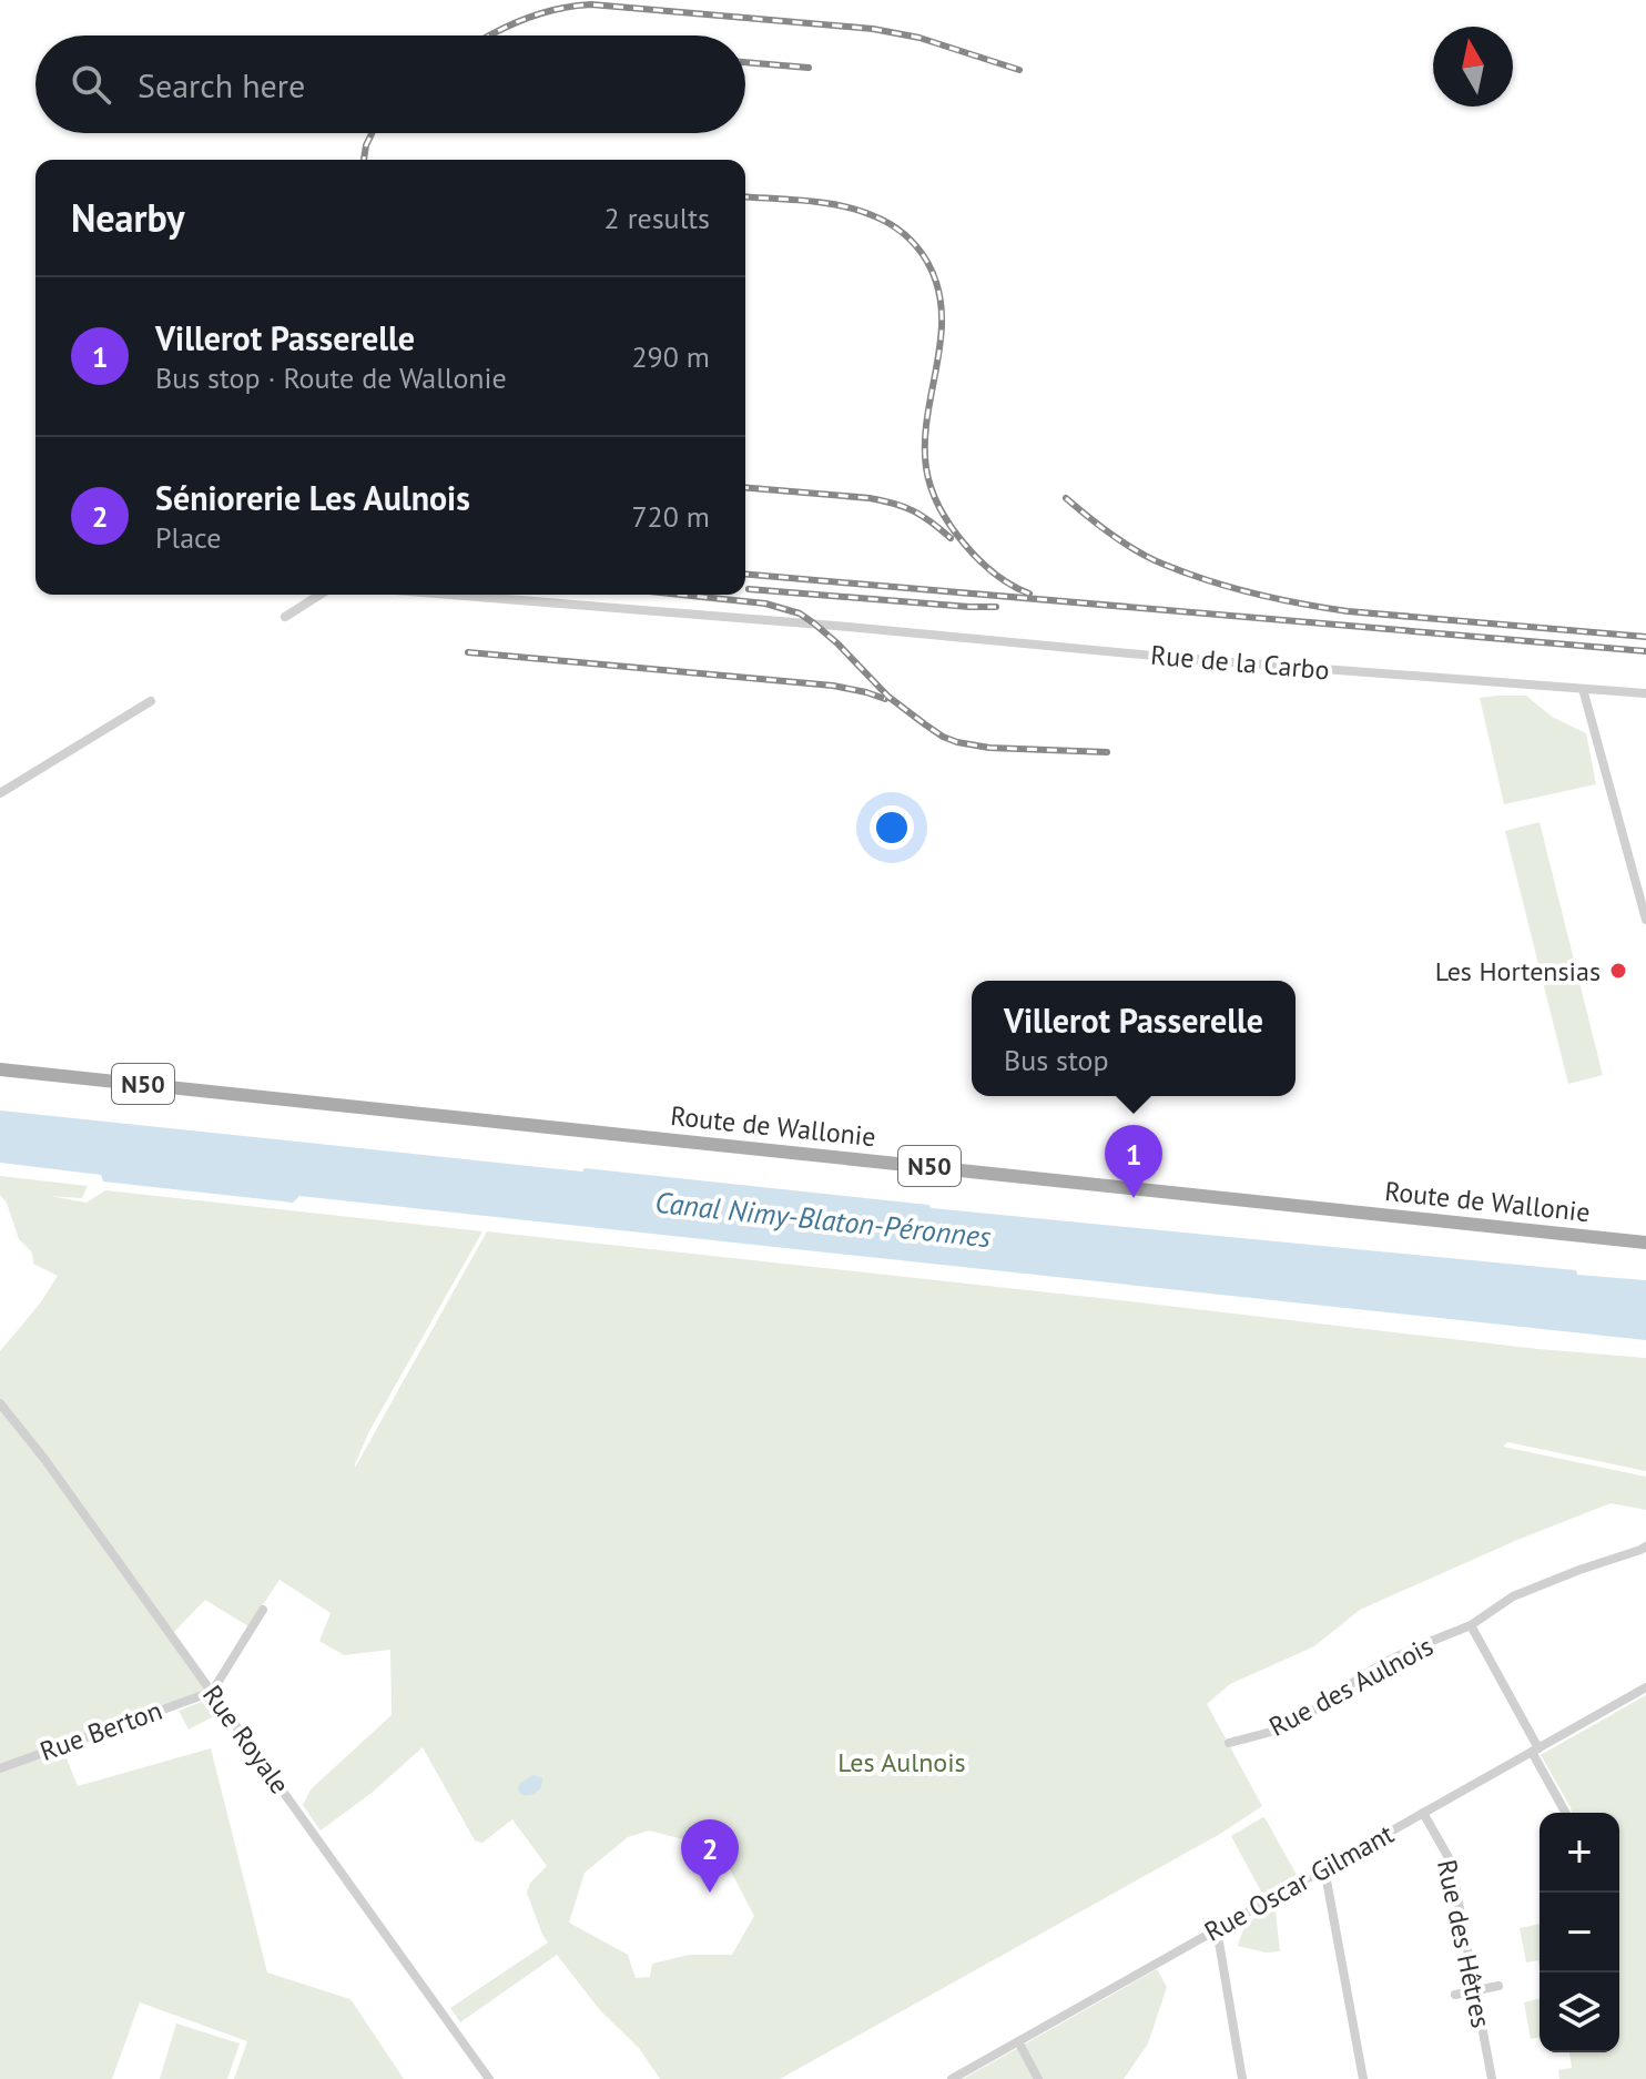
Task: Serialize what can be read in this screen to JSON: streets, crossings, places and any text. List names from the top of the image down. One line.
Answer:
{"streets":{"main road":["N50","Route de Wallonie"],"street":["Rue de la Carbo","Rue des Aulnois","Rue Berton","Rue Royale","Rue Oscar Gilmant","Rue des Hêtres"]},"crossings":[["Rue Berton","Rue Royale"],["Rue Oscar Gilmant","Rue des Hêtres"]],"water":["Canal Nimy-Blaton-Péronnes"],"parks":["Les Aulnois"],"places":["Les Hortensias"],"north":"top","page":{"search":"Search here","heading":["Nearby","2 results"],"list":[{"mark":"1","name":"Villerot Passerelle","note":"Bus stop · Route de Wallonie","value":"290 m"},{"mark":"2","name":"Séniorerie Les Aulnois","note":"Place","value":"720 m"}],"popup":["Villerot Passerelle","Bus stop"],"pins":["1","2"],"map_buttons":["+","−"]}}
